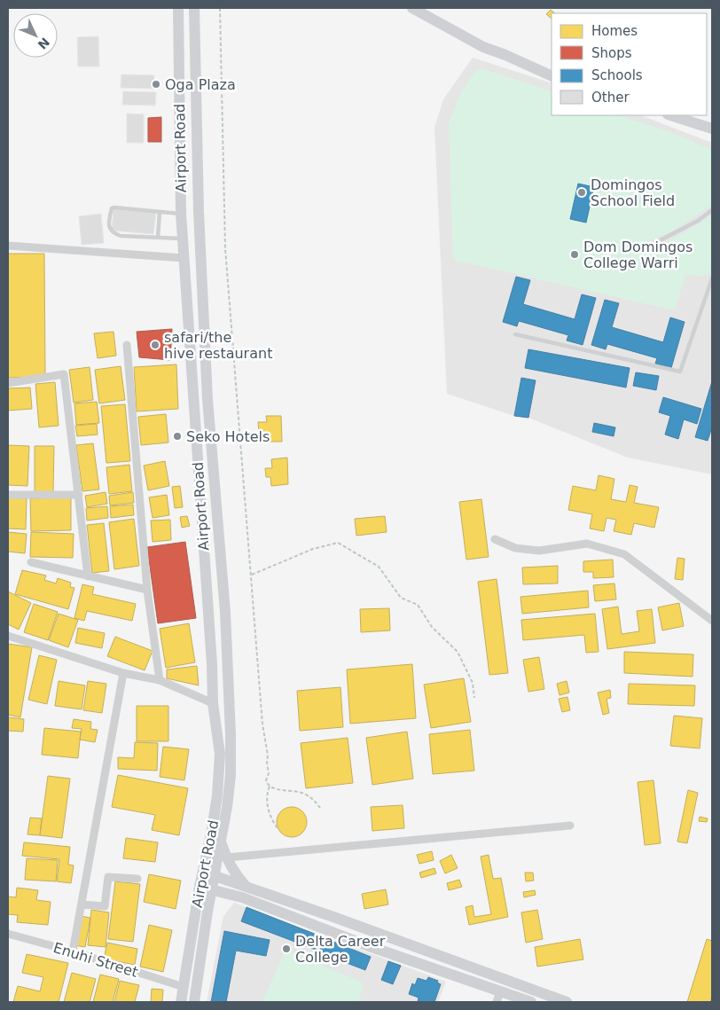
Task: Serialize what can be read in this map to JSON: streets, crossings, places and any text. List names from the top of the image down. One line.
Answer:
{"streets":{"main road":["Airport Road"],"street":["Enuhi Street"]},"crossings":[["Airport Road","Enuhi Street"]],"places":["Oga Plaza","Domingos School Field","Dom Domingos College Warri","safari/the hive restaurant","Seko Hotels","Delta Career College"],"legend":["Homes","Shops","Schools","Other"],"north":"bottom right"}
